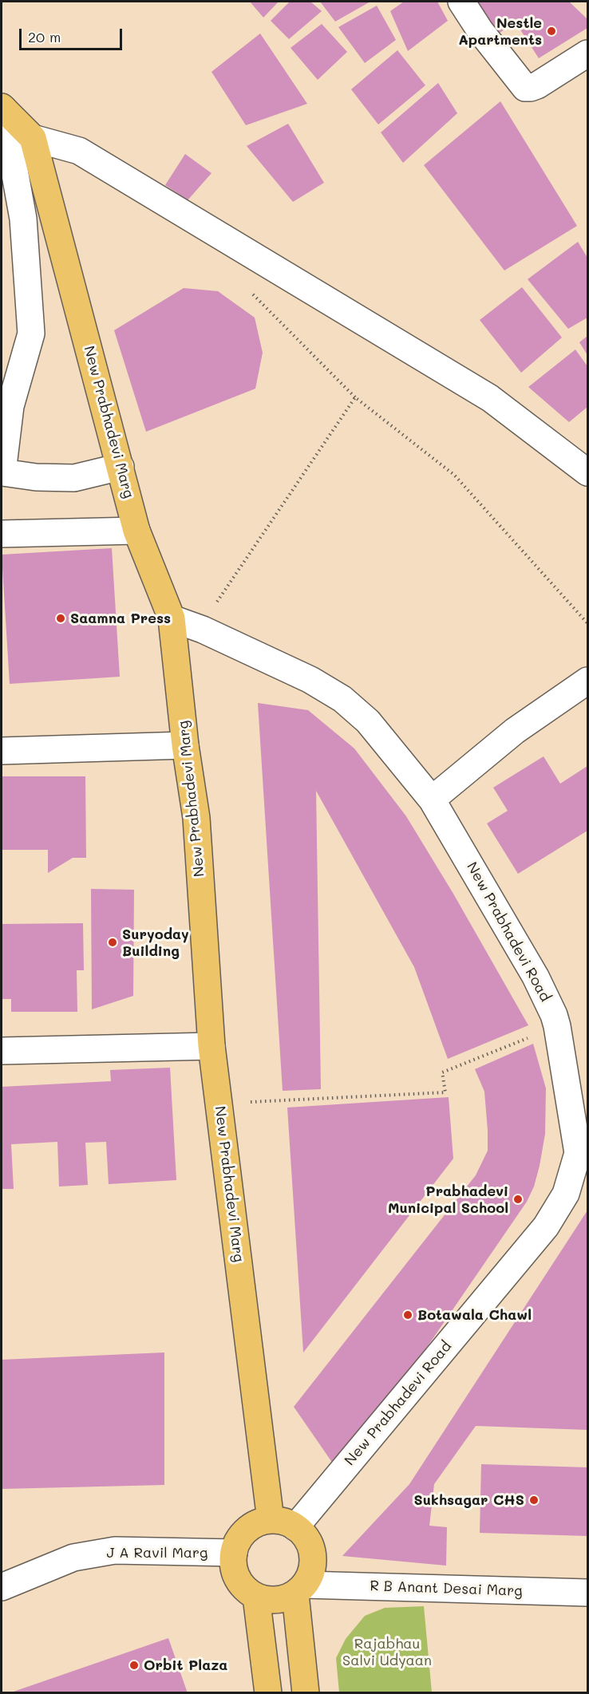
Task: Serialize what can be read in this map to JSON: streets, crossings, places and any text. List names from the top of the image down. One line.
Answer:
{"streets":{"main road":["New Prabhadevi Marg"],"street":["New Prabhadevi Road","J A Ravil Marg","R B Anant Desai Marg"]},"crossings":[["New Prabhadevi Marg","New Prabhadevi Road"],["New Prabhadevi Marg","J A Ravil Marg"],["New Prabhadevi Marg","R B Anant Desai Marg"],["New Prabhadevi Road","J A Ravil Marg"],["New Prabhadevi Road","R B Anant Desai Marg"],["J A Ravil Marg","R B Anant Desai Marg"]],"parks":["Rajabhau Salvi Udyaan"],"places":["Nestle Apartments","Saamna Press","Suryoday Building","Prabhadevi Municipal School","Botawala Chawl","Sukhsagar CHS","Orbit Plaza"],"scale_bar":"20 m"}
